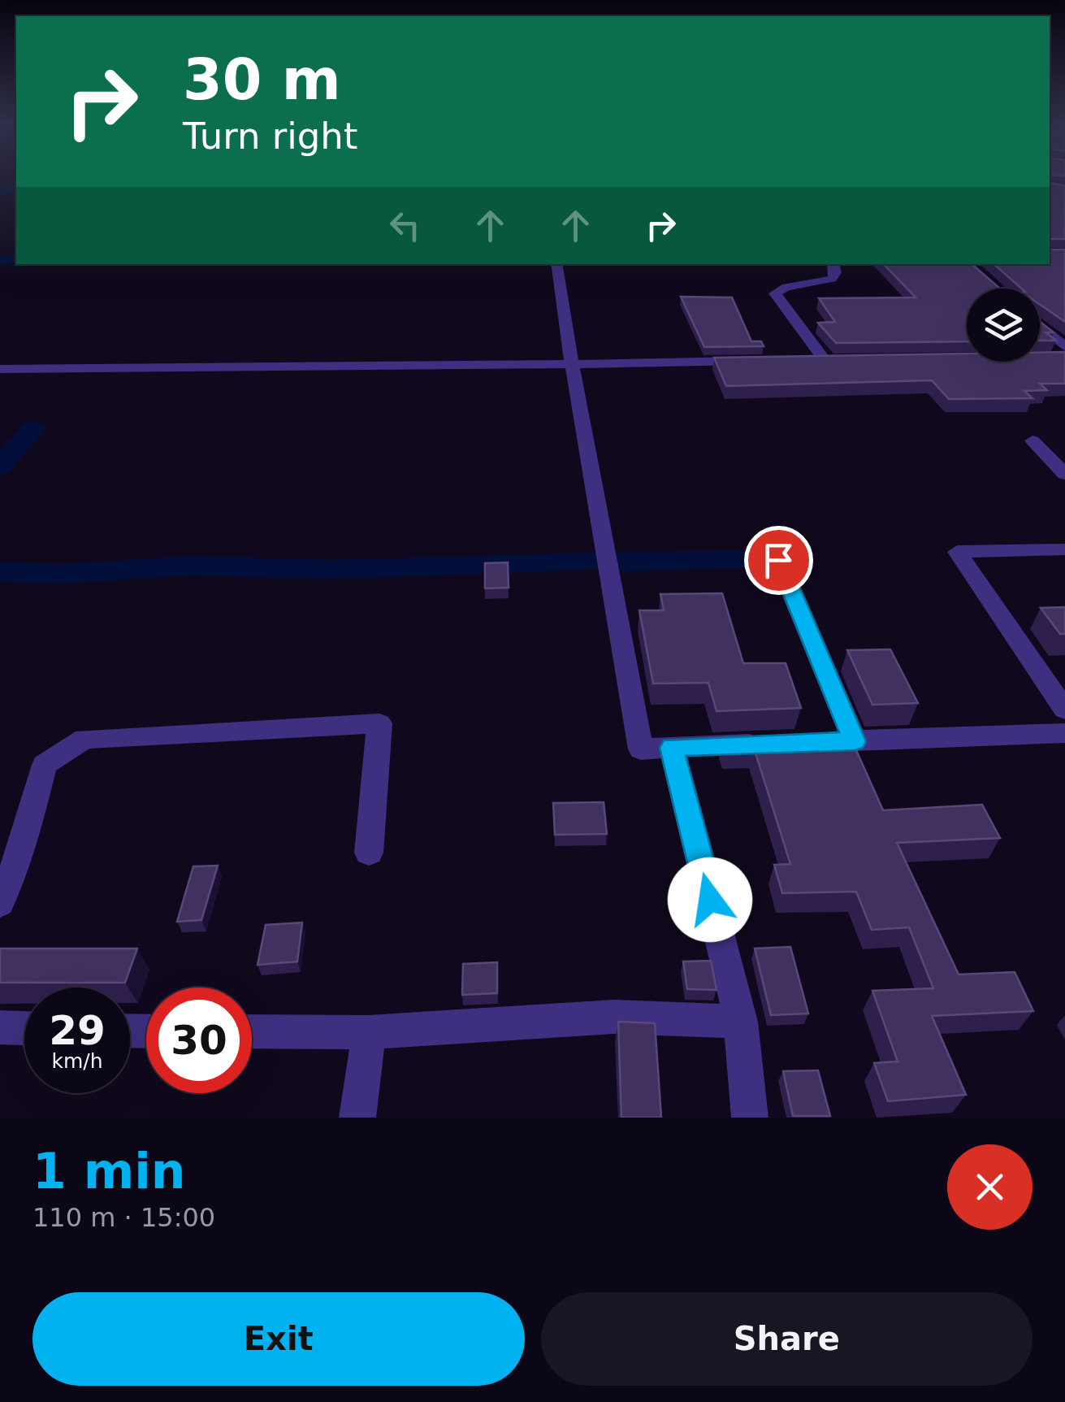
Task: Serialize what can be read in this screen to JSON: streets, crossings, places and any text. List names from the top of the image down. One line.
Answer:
{"page":{"turn":["30 m","Turn right"],"speed":"29 km/h","limit":"30","heading":["1 min","110 m · 15:00"],"buttons":["Exit","Share"]}}
